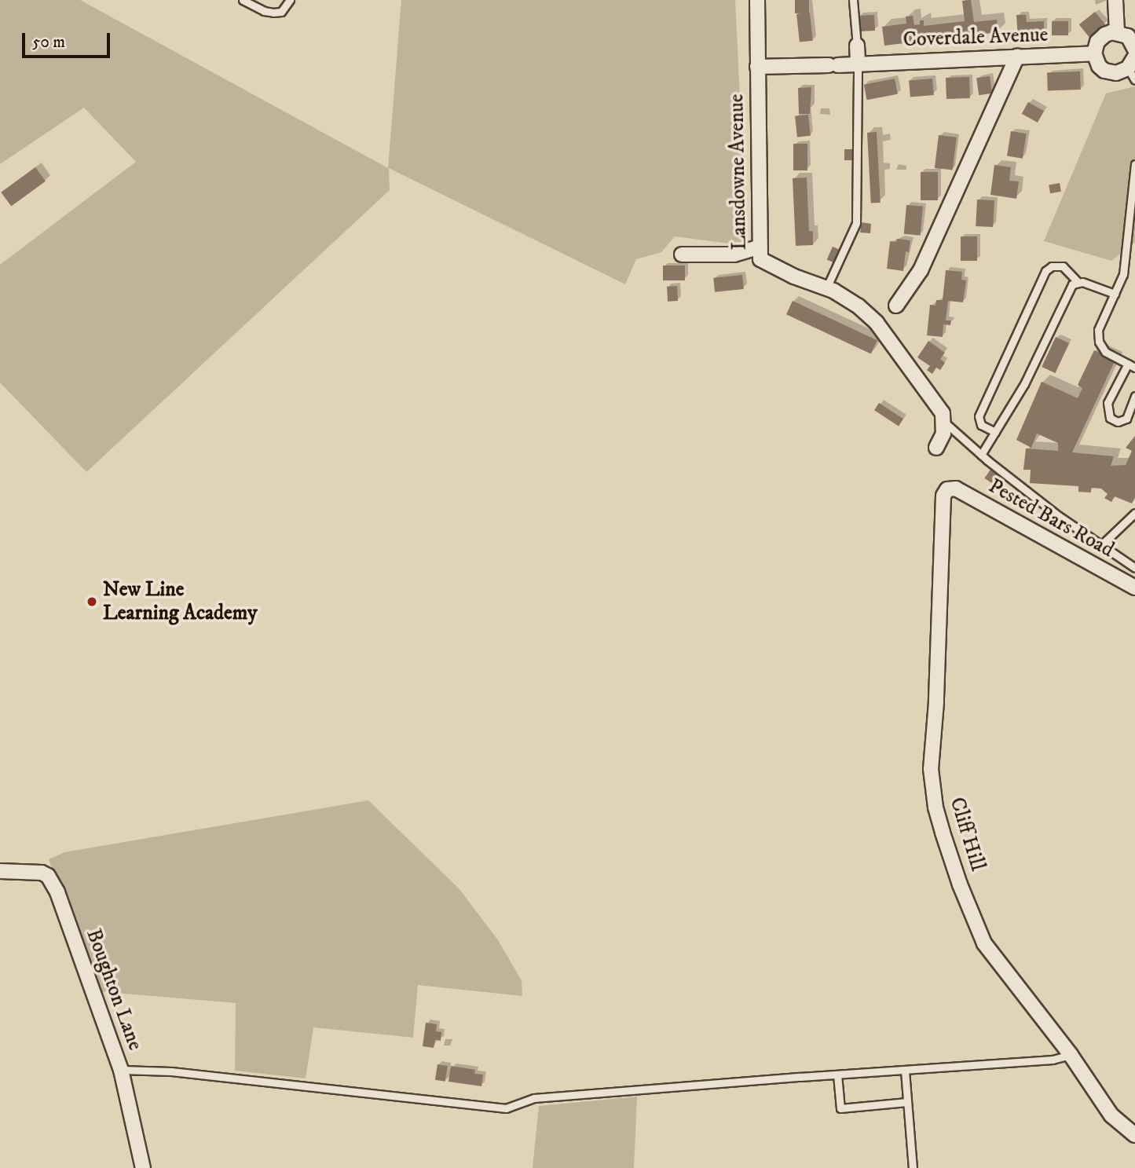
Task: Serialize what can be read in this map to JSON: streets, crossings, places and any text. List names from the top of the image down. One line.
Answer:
{"streets":{"street":["Coverdale Avenue","Lansdowne Avenue","Pested Bars Road","Cliff Hill","Boughton Lane"]},"crossings":[["Coverdale Avenue","Lansdowne Avenue"],["Pested Bars Road","Cliff Hill"]],"places":["New Line Learning Academy"],"scale_bar":"50 m"}
